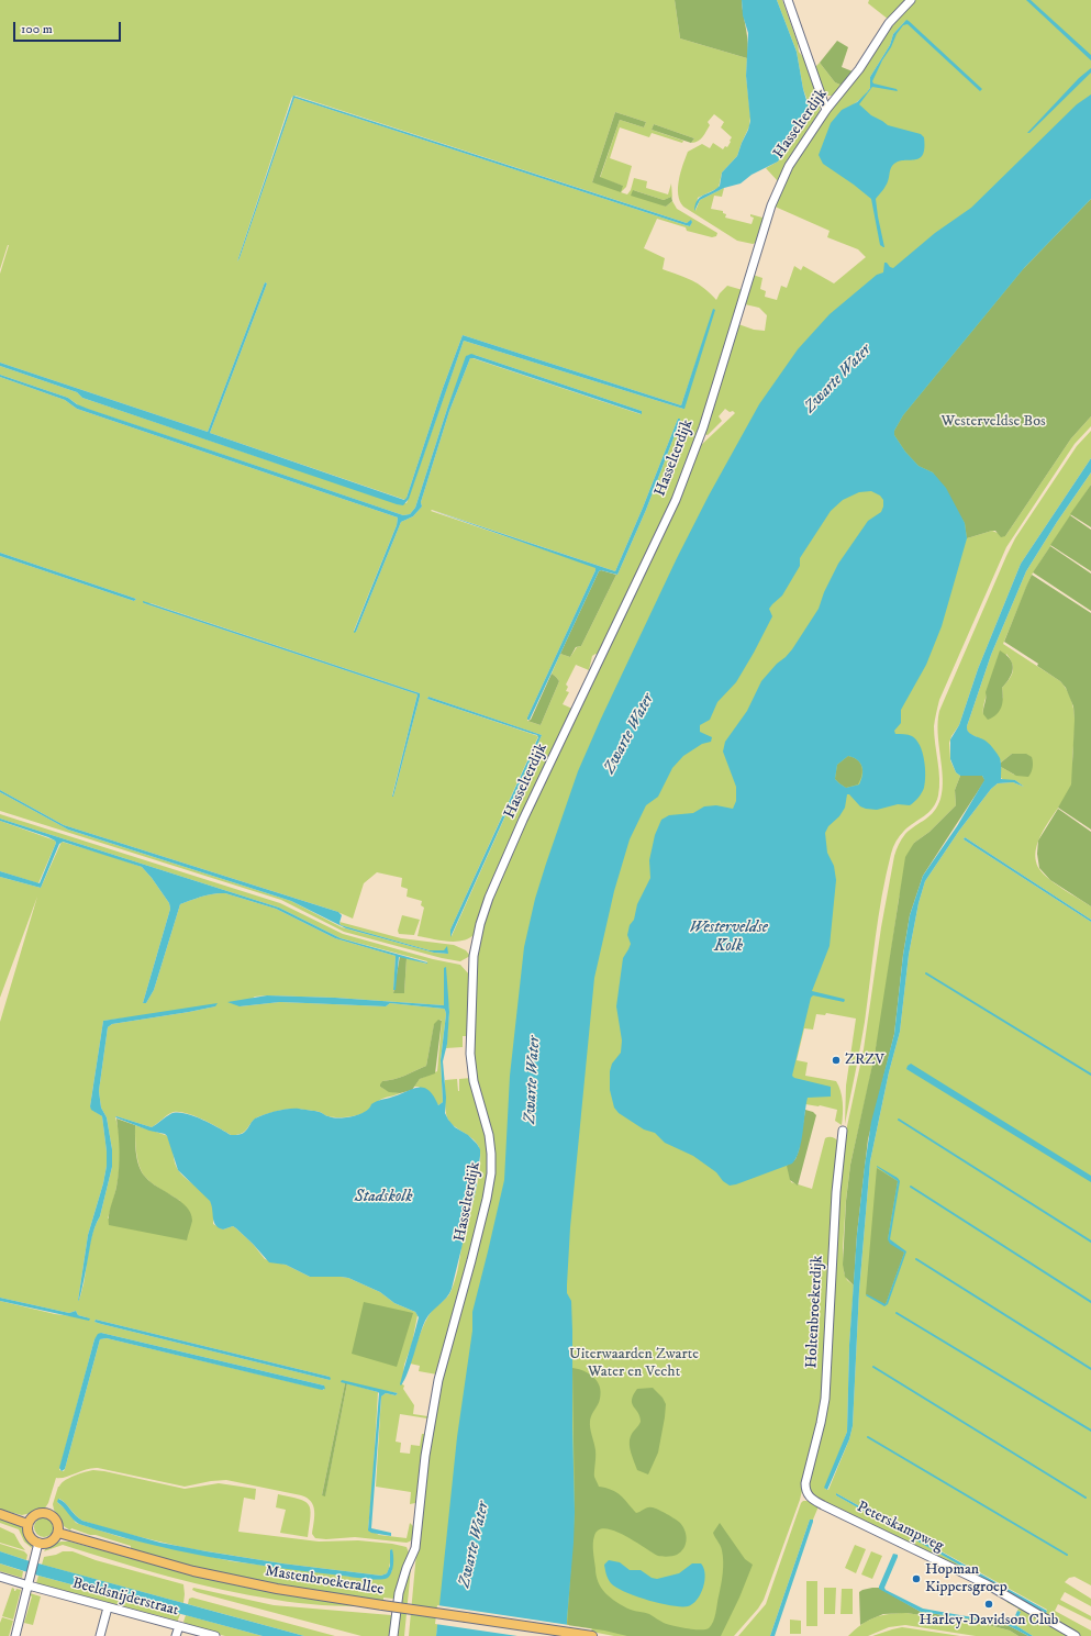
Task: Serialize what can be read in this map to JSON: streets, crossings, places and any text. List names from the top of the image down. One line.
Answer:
{"streets":{"main road":["Mastenbroekerallee"],"street":["Hasselterdijk","Holtenbroekerdijk","Peterskampweg","Beeldsnijderstraat"]},"crossings":[["Holtenbroekerdijk","Peterskampweg"]],"water":["Zwarte Water","Westerveldse Kolk","Stadskolk"],"parks":["Westerveldse Bos","Uiterwaarden Zwarte Water en Vecht"],"places":["ZRZV","Hopman Kippersgroep","Harley-Davidson Club"],"scale_bar":"100 m"}
